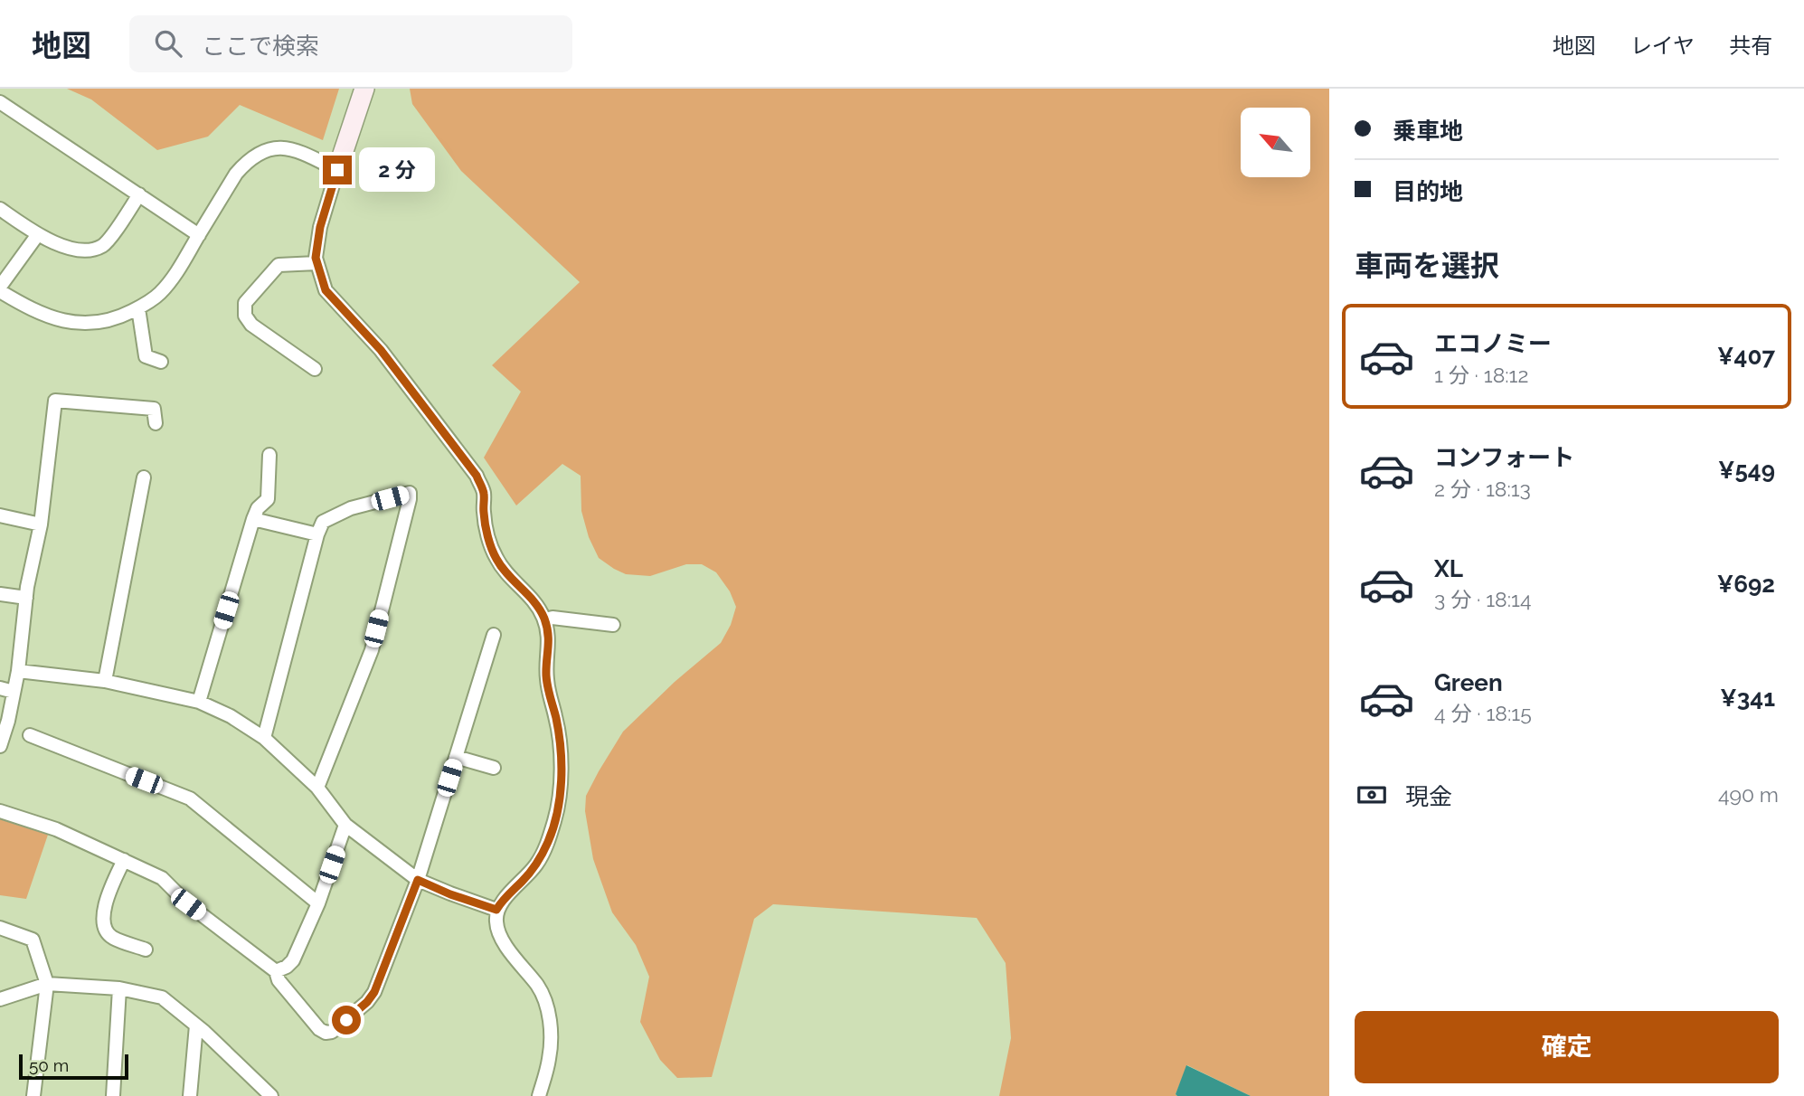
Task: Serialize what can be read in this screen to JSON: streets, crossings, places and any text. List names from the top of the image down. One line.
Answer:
{"scale_bar":"50 m","north":"top left","page":{"header":"地図","search":"ここで検索","nav":["地図","レイヤ","共有"],"banner":["乗車地","目的地"],"bubble":"2 分","heading":"車両を選択","list":[{"name":"エコノミー","note":"1 分 · 18:12","value":"¥407"},{"name":"コンフォート","note":"2 分 · 18:13","value":"¥549"},{"name":"XL","note":"3 分 · 18:14","value":"¥692"},{"name":"Green","note":"4 分 · 18:15","value":"¥341"}],"pay":["現金","490 m"],"buttons":"確定","scale":"50 m"}}
